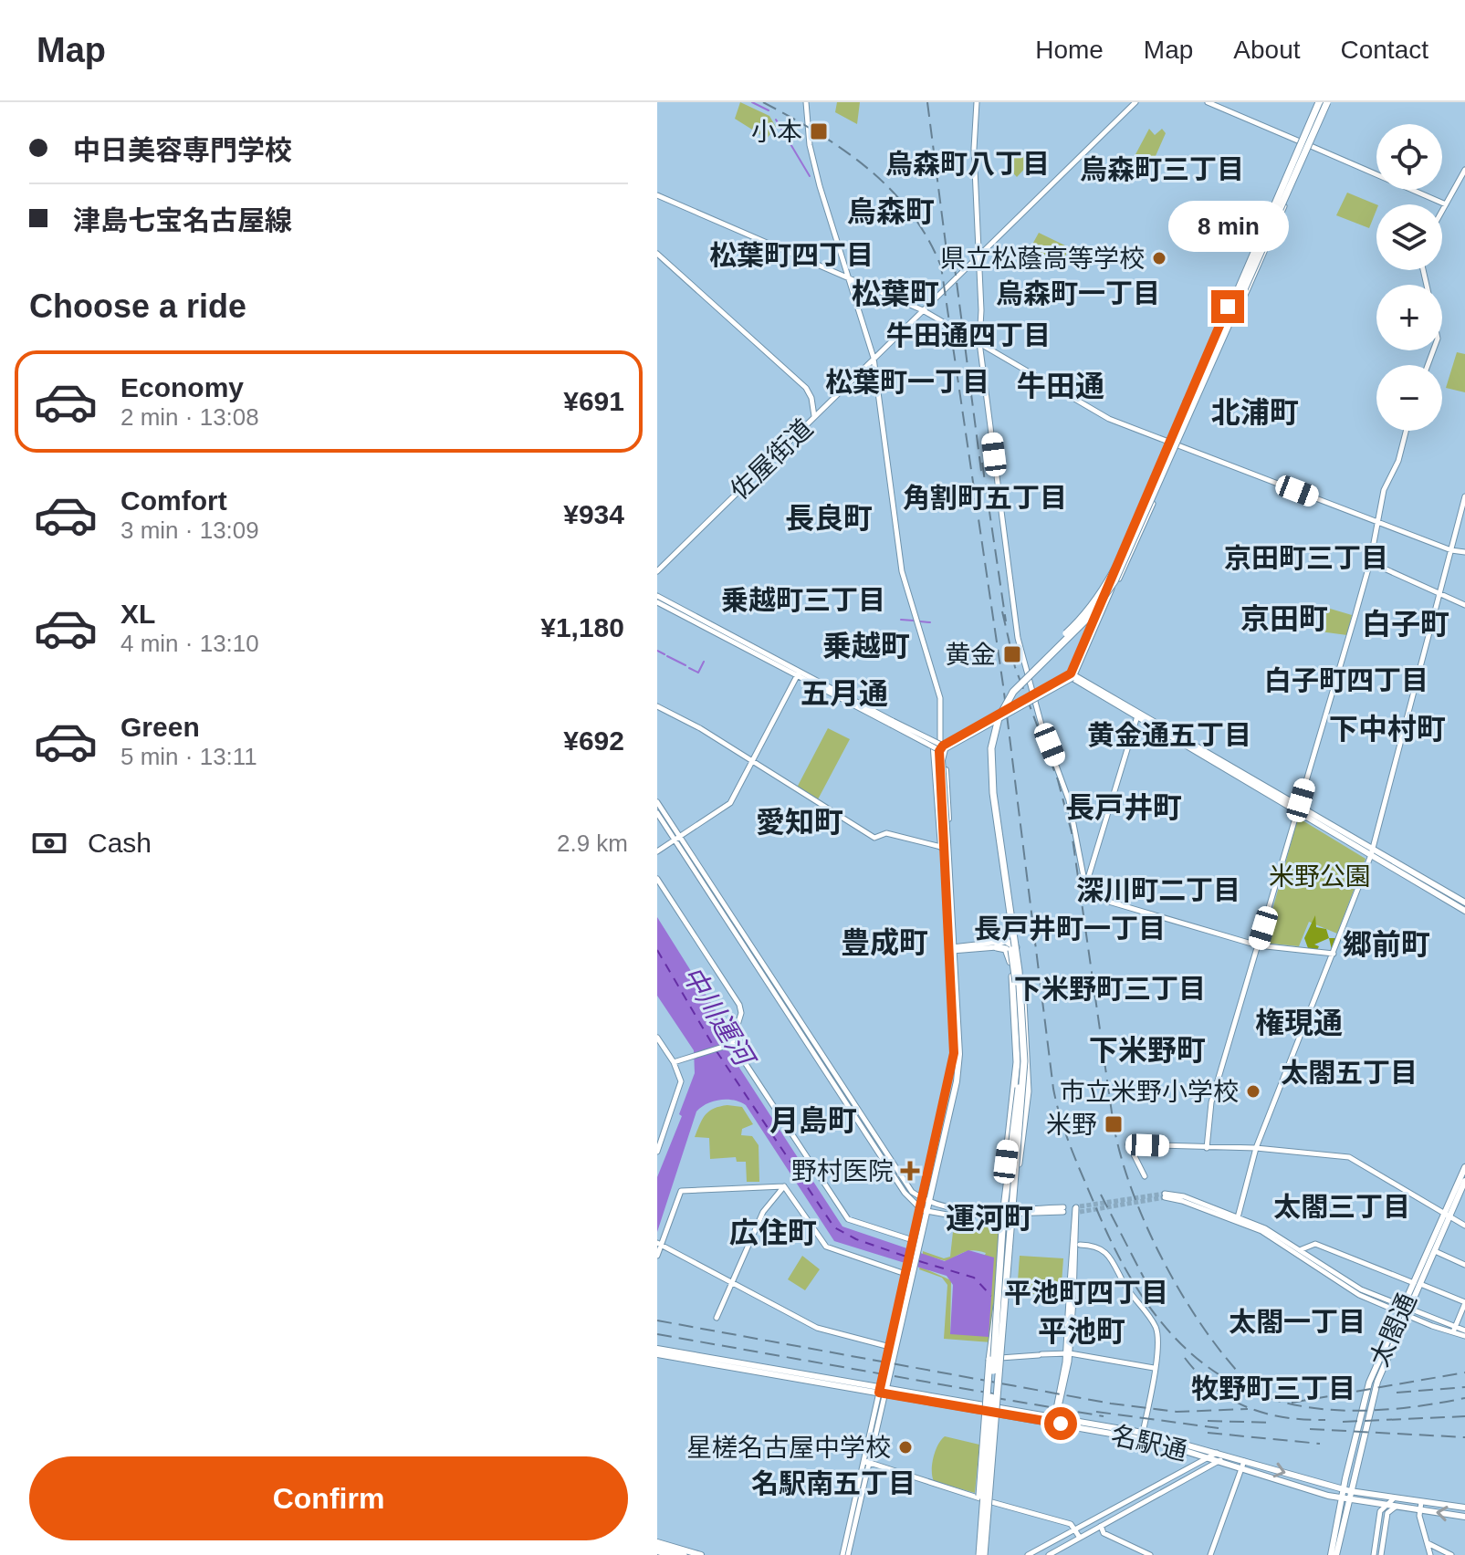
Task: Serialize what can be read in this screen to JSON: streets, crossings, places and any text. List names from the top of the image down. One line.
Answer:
{"streets":{"main road":["太閤通","名駅通"],"street":["佐屋街道"]},"crossings":[["太閤通","名駅通"]],"districts":["烏森町八丁目","烏森町三丁目","烏森町","松葉町四丁目","松葉町","烏森町一丁目","牛田通四丁目","松葉町一丁目","牛田通","北浦町","角割町五丁目","長良町","京田町三丁目","乗越町三丁目","京田町","白子町","乗越町","白子町四丁目","五月通","下中村町","黄金通五丁目","長戸井町","愛知町","深川町二丁目","長戸井町一丁目","豊成町","郷前町","下米野町三丁目","権現通","下米野町","太閤五丁目","月島町","太閤三丁目","運河町","広住町","平池町四丁目","太閤一丁目","平池町","牧野町三丁目","名駅南五丁目"],"water":["中川運河"],"parks":["米野公園"],"places":{"transit":["小本","黄金","米野"],"other":["県立松蔭高等学校","市立米野小学校","星槎名古屋中学校"],"health":["野村医院"]},"page":{"header":"Map","nav":["Home","Map","About","Contact"],"banner":["中日美容専門学校","津島七宝名古屋線"],"map_buttons":["+","−"],"bubble":"8 min","heading":"Choose a ride","list":[{"name":"Economy","note":"2 min · 13:08","value":"¥691"},{"name":"Comfort","note":"3 min · 13:09","value":"¥934"},{"name":"XL","note":"4 min · 13:10","value":"¥1,180"},{"name":"Green","note":"5 min · 13:11","value":"¥692"}],"pay":["Cash","2.9 km"],"buttons":"Confirm"}}
